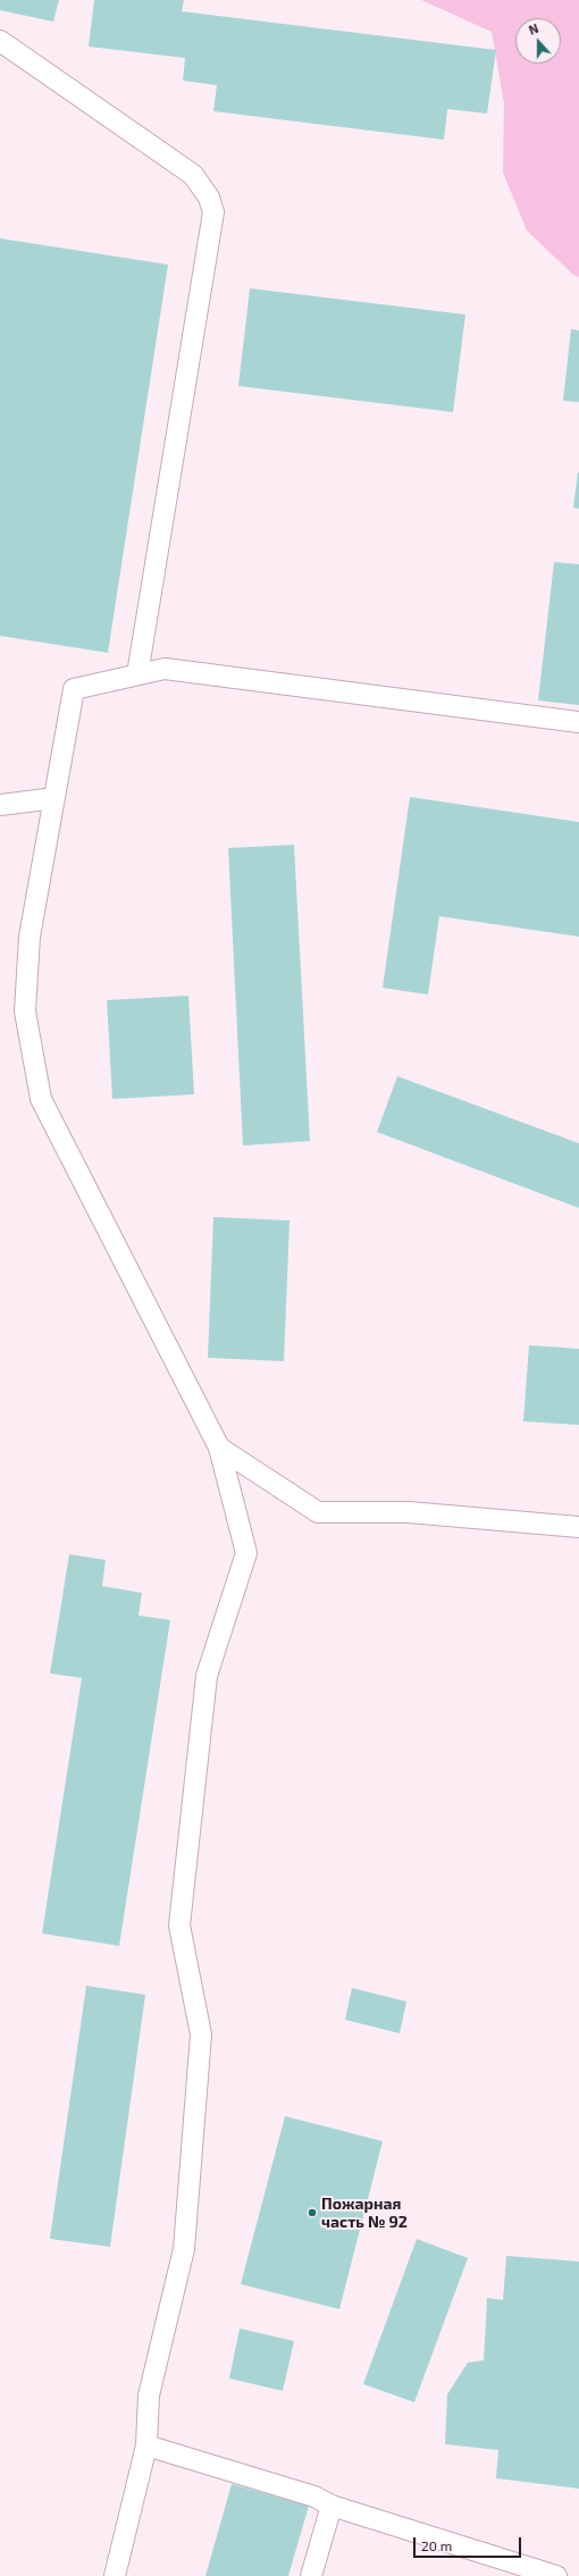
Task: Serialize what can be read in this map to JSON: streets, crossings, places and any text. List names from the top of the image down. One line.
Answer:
{"places":["Пожарная часть № 92"],"scale_bar":"20 m","north":"top"}
